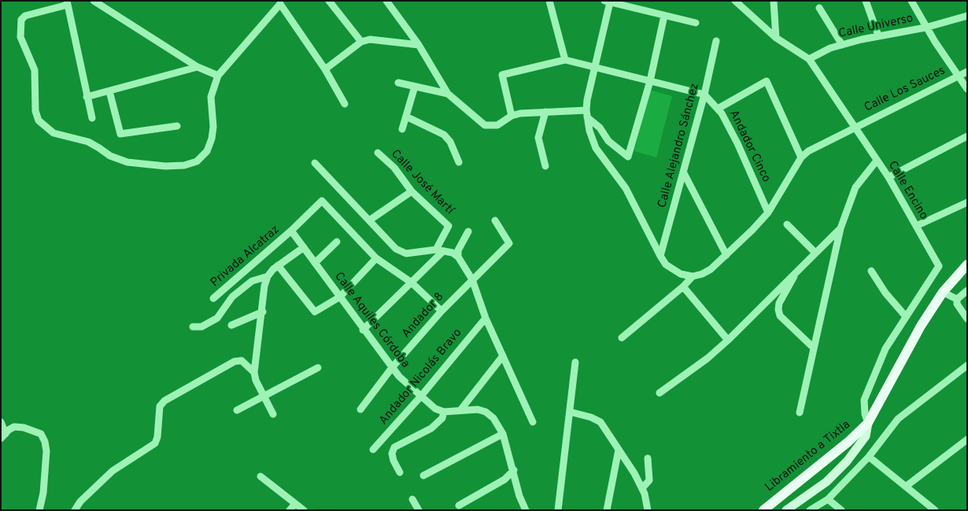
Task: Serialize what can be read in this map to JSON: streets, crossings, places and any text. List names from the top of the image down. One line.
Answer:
{"streets":{"main road":["Libramiento a Tixtla"],"street":["Calle Universo","Calle Los Sauces","Calle Alejandro Sánchez","Andador Cinco","Calle José Martí","Calle Encino","Privada Alcatraz","Andador 8","Calle Aquiles Córdoba","Andador Nicolás Bravo"]},"crossings":[["Calle Universo","Calle Encino"],["Calle Los Sauces","Calle Encino"],["Calle Alejandro Sánchez","Andador Cinco"],["Privada Alcatraz","Calle Aquiles Córdoba"],["Andador 8","Calle Aquiles Córdoba"],["Calle Aquiles Córdoba","Andador Nicolás Bravo"]]}
